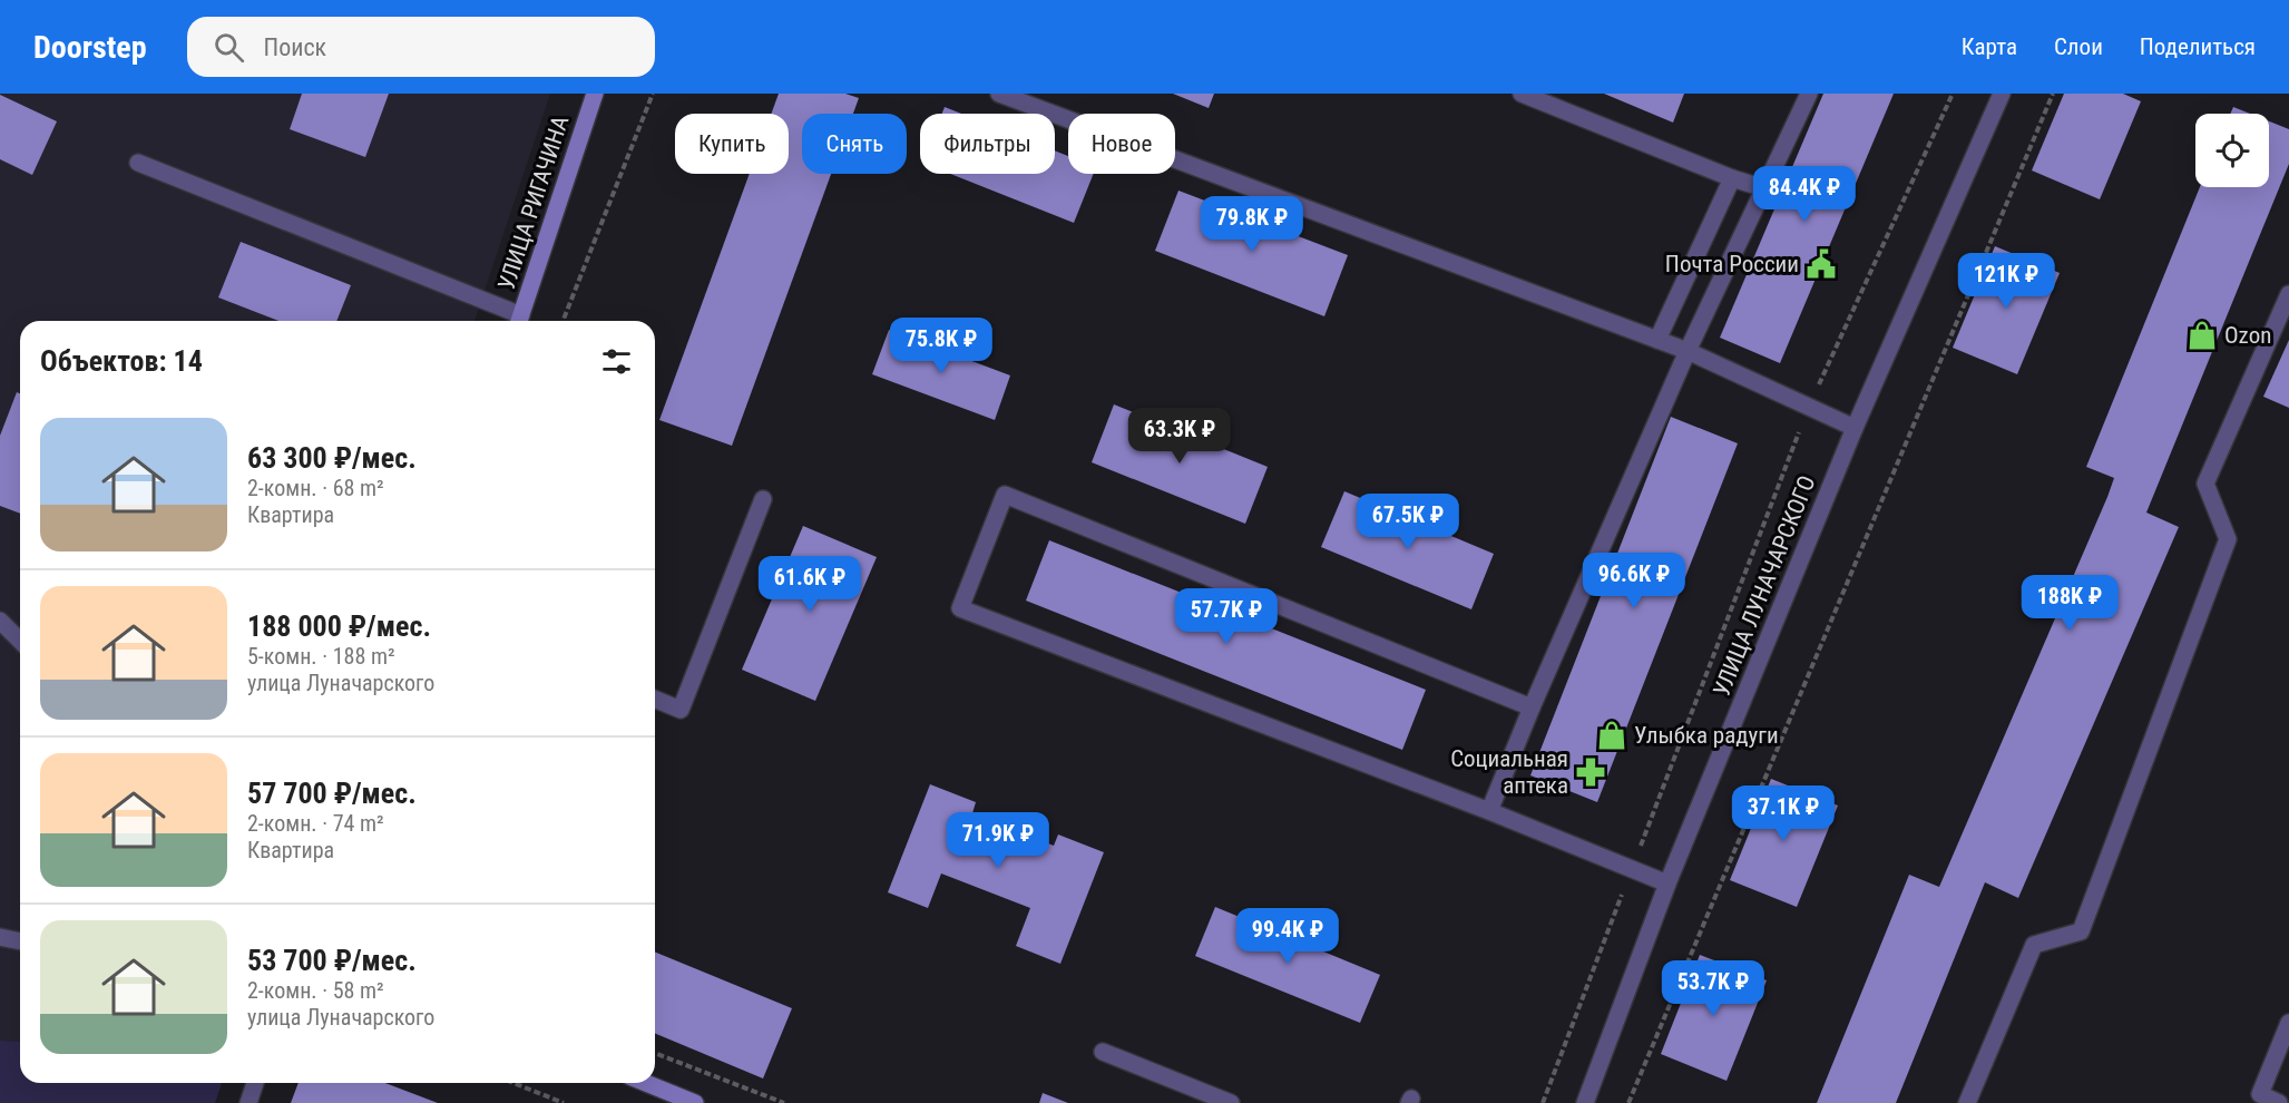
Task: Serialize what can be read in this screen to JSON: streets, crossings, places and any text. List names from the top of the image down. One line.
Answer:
{"streets":{"main road":["УЛИЦА РИГАЧИНА"],"street":["УЛИЦА ЛУНАЧАРСКОГО"]},"places":{"public building":["Почта России"],"shop":["Ozon","Улыбка радуги"],"pharmacy":["Социальная аптека"]},"page":{"header":"Doorstep","search":"Поиск","nav":["Карта","Слои","Поделиться"],"chip":["Купить","Снять","Фильтры","Новое"],"price":["84.4K ₽","79.8K ₽","121K ₽","75.8K ₽","63.3K ₽","67.5K ₽","96.6K ₽","61.6K ₽","188K ₽","57.7K ₽","37.1K ₽","71.9K ₽","99.4K ₽","53.7K ₽"],"heading":"Объектов: 14","list":[{"name":"63 300 ₽/мес.","note":"2-комн. · 68 m² · Квартира"},{"name":"188 000 ₽/мес.","note":"5-комн. · 188 m² · улица Луначарского"},{"name":"57 700 ₽/мес.","note":"2-комн. · 74 m² · Квартира"},{"name":"53 700 ₽/мес.","note":"2-комн. · 58 m² · улица Луначарского"}]}}
